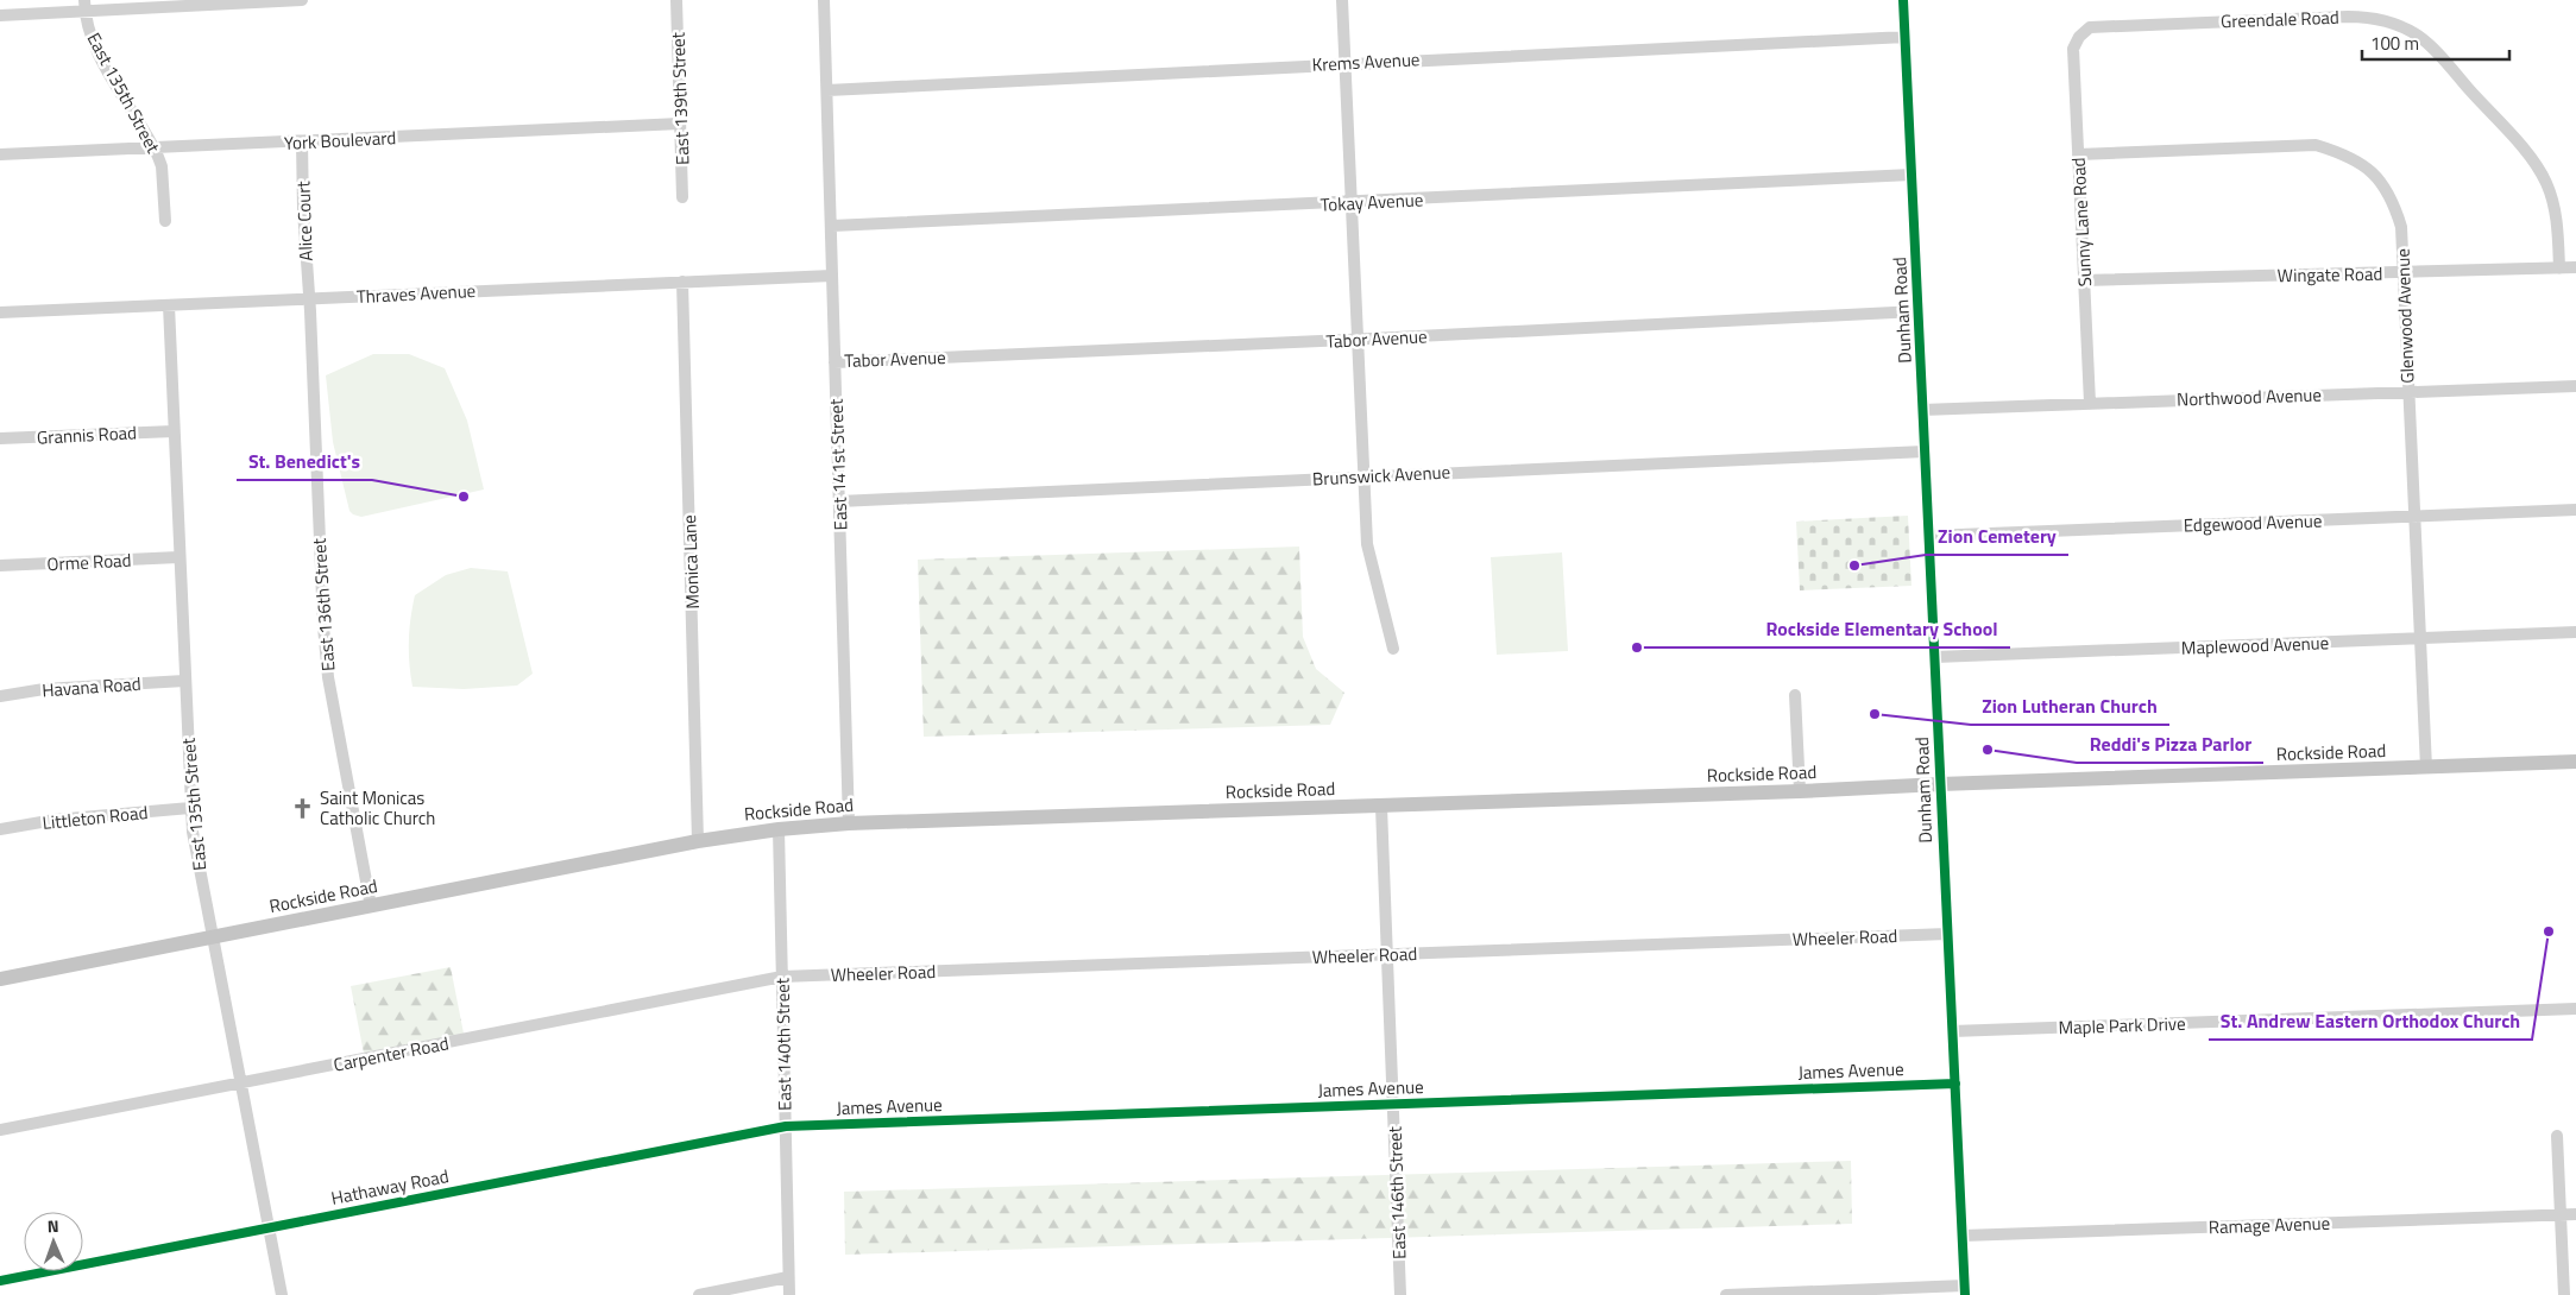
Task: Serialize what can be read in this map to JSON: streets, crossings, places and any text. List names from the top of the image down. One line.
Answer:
{"streets":{"main road":["Rockside Road"],"street":["Greendale Road","Krems Avenue","East 135th Street","East 139th Street","York Boulevard","Tokay Avenue","Alice Court","Sunny Lane Road","Wingate Road","Thraves Avenue","Dunham Road","Glenwood Avenue","Tabor Avenue","Northwood Avenue","Grannis Road","East 141st Street","Brunswick Avenue","Edgewood Avenue","Orme Road","Monica Lane","East 136th Street","Maplewood Avenue","Havana Road","Littleton Road","Wheeler Road","Maple Park Drive","East 140th Street","Carpenter Road","James Avenue","Hathaway Road","East 146th Street","Ramage Avenue"]},"crossings":[["Greendale Road","Sunny Lane Road"],["Greendale Road","Wingate Road"],["Krems Avenue","Dunham Road"],["Krems Avenue","East 141st Street"],["East 135th Street","York Boulevard"],["East 135th Street","Thraves Avenue"],["East 135th Street","Grannis Road"],["East 135th Street","Orme Road"],["East 135th Street","Havana Road"],["East 135th Street","Rockside Road"],["East 135th Street","Littleton Road"],["East 135th Street","Carpenter Road"],["East 135th Street","Hathaway Road"],["East 139th Street","York Boulevard"],["York Boulevard","Alice Court"],["Tokay Avenue","Dunham Road"],["Tokay Avenue","East 141st Street"],["Alice Court","Thraves Avenue"],["Alice Court","East 136th Street"],["Sunny Lane Road","Wingate Road"],["Sunny Lane Road","Glenwood Avenue"],["Sunny Lane Road","Northwood Avenue"],["Wingate Road","Glenwood Avenue"],["Thraves Avenue","East 141st Street"],["Thraves Avenue","Monica Lane"],["Thraves Avenue","East 136th Street"],["Dunham Road","Tabor Avenue"],["Dunham Road","Northwood Avenue"],["Dunham Road","Brunswick Avenue"],["Dunham Road","Edgewood Avenue"],["Dunham Road","Maplewood Avenue"],["Dunham Road","Rockside Road"],["Dunham Road","Wheeler Road"],["Dunham Road","Maple Park Drive"],["Dunham Road","James Avenue"],["Dunham Road","Ramage Avenue"],["Glenwood Avenue","Northwood Avenue"],["Glenwood Avenue","Edgewood Avenue"],["Glenwood Avenue","Maplewood Avenue"],["Glenwood Avenue","Rockside Road"],["Tabor Avenue","East 141st Street"],["East 141st Street","Brunswick Avenue"],["East 141st Street","Rockside Road"],["Monica Lane","Rockside Road"],["East 136th Street","Rockside Road"],["Rockside Road","East 140th Street"],["Rockside Road","East 146th Street"],["Wheeler Road","East 140th Street"],["Wheeler Road","Carpenter Road"],["Wheeler Road","East 146th Street"],["East 140th Street","Carpenter Road"],["East 140th Street","James Avenue"],["East 140th Street","Hathaway Road"],["James Avenue","Hathaway Road"],["James Avenue","East 146th Street"]],"places":{"other":["St. Benedict's","Zion Cemetery","Rockside Elementary School","Zion Lutheran Church","Reddi's Pizza Parlor","St. Andrew Eastern Orthodox Church"],"church":["Saint Monicas Catholic Church"]},"scale_bar":"100 m","north":"top"}
